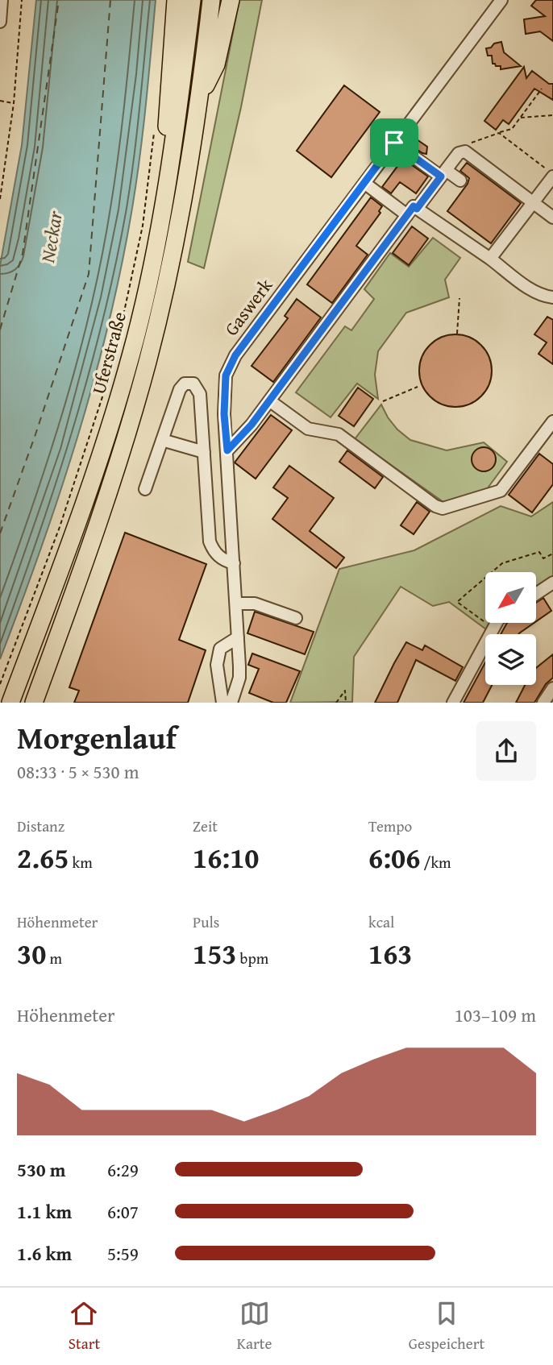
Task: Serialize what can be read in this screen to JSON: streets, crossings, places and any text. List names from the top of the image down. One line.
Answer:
{"streets":{"highway":["Uferstraße"],"street":["Gaswerk"]},"water":["Neckar"],"north":"bottom left","page":{"heading":["Morgenlauf","08:33 · 5 × 530 m"],"stats":[["Distanz","2.65 km"],["Zeit","16:10"],["Tempo","6:06 /km"],["Höhenmeter","30 m"],["Puls","153 bpm"],["kcal","163"]],"chart":["Höhenmeter","103–109 m"],"list":[{"name":"530 m","note":"6:29"},{"name":"1.1 km","note":"6:07"},{"name":"1.6 km","note":"5:59"}],"tabs":["Start","Karte","Gespeichert"]}}
